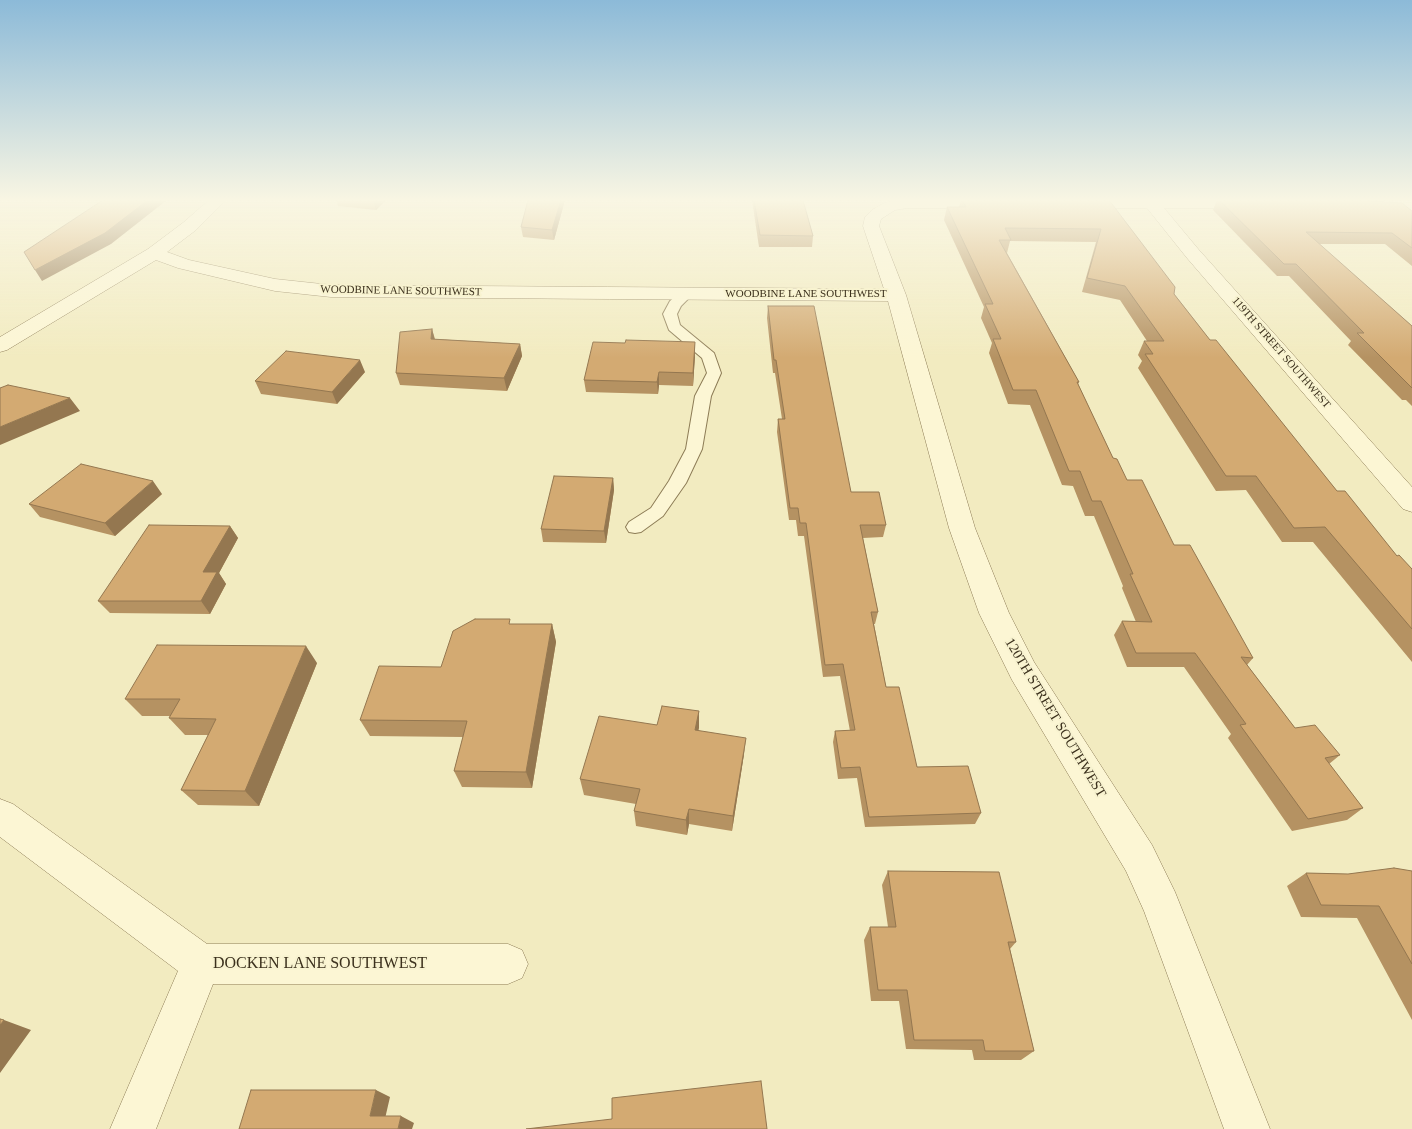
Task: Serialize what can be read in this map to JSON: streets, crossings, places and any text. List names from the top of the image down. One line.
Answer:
{"streets":{"street":["WOODBINE LANE SOUTHWEST","119TH STREET SOUTHWEST","120TH STREET SOUTHWEST","DOCKEN LANE SOUTHWEST"]},"crossings":[["WOODBINE LANE SOUTHWEST","120TH STREET SOUTHWEST"]]}
